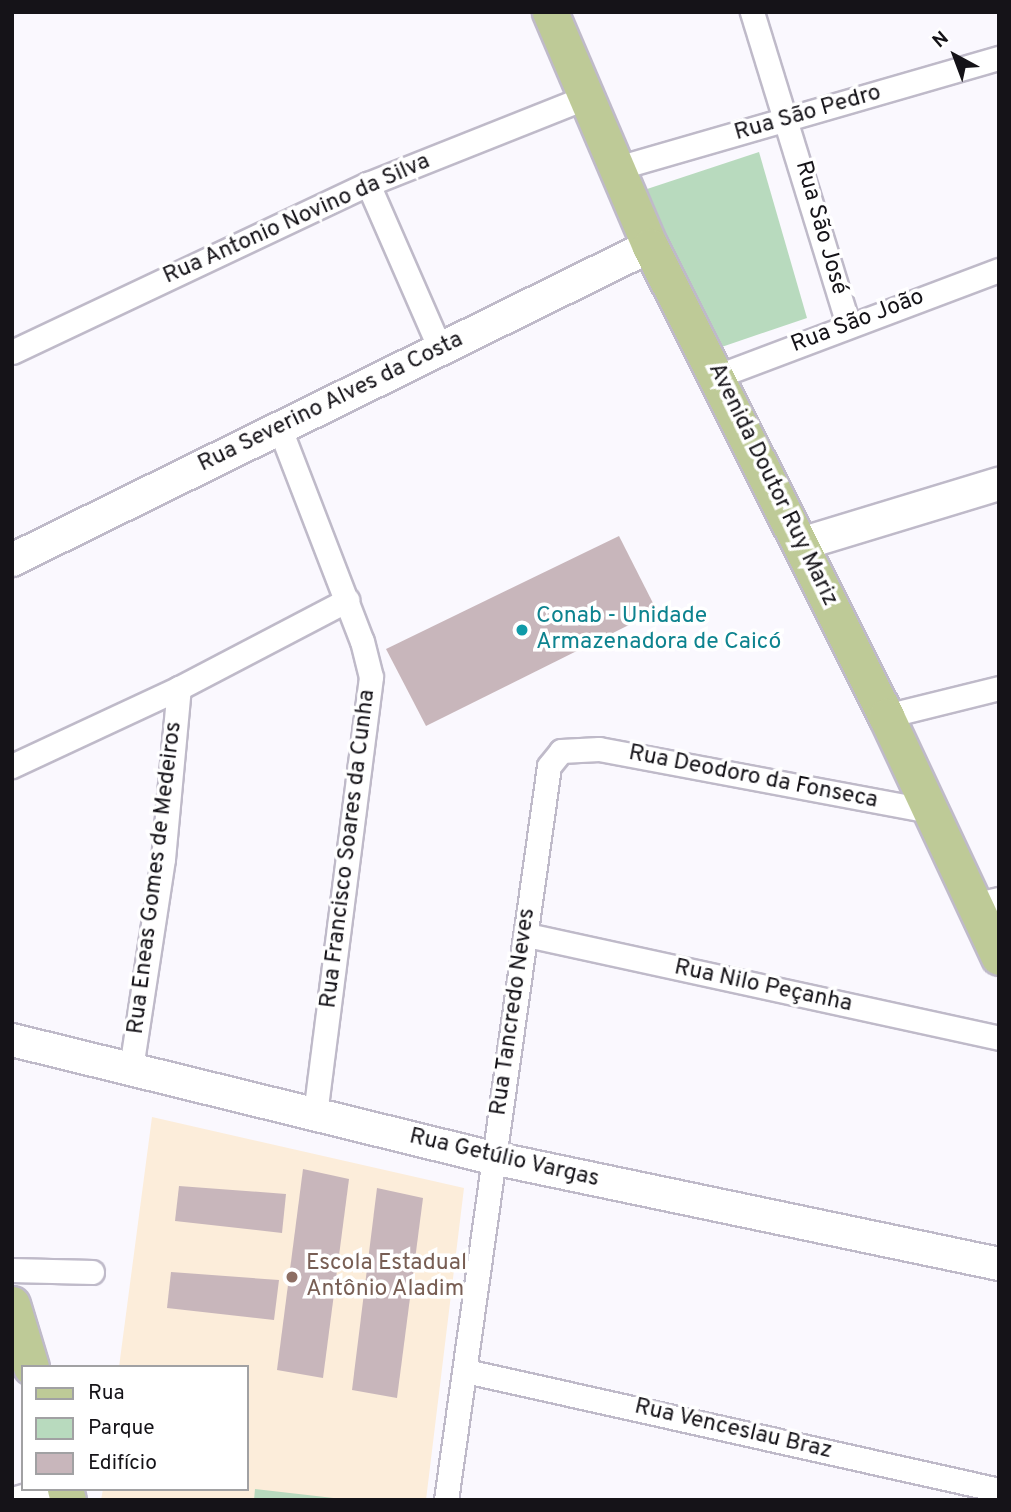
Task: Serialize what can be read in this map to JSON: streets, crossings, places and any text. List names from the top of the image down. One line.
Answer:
{"streets":{"main road":["Avenida Doutor Ruy Mariz"],"street":["Rua São Pedro","Rua Antonio Novino da Silva","Rua São José","Rua São João","Rua Severino Alves da Costa","Rua Deodoro da Fonseca","Rua Francisco Soares da Cunha","Rua Eneas Gomes de Medeiros","Rua Nilo Peçanha","Rua Tancredo Neves","Rua Getúlio Vargas","Rua Venceslau Braz"]},"crossings":[["Rua São Pedro","Rua São José"],["Rua São Pedro","Avenida Doutor Ruy Mariz"],["Rua Antonio Novino da Silva","Avenida Doutor Ruy Mariz"],["Rua São José","Rua São João"],["Rua São João","Avenida Doutor Ruy Mariz"],["Rua Severino Alves da Costa","Avenida Doutor Ruy Mariz"],["Rua Severino Alves da Costa","Rua Francisco Soares da Cunha"],["Avenida Doutor Ruy Mariz","Rua Deodoro da Fonseca"],["Rua Deodoro da Fonseca","Rua Tancredo Neves"],["Rua Francisco Soares da Cunha","Rua Getúlio Vargas"],["Rua Eneas Gomes de Medeiros","Rua Getúlio Vargas"],["Rua Nilo Peçanha","Rua Tancredo Neves"],["Rua Tancredo Neves","Rua Getúlio Vargas"],["Rua Tancredo Neves","Rua Venceslau Braz"]],"places":["Conab - Unidade Armazenadora de Caicó","Escola Estadual Antônio Aladim"],"legend":["Rua","Parque","Edifício"],"north":"top left"}
